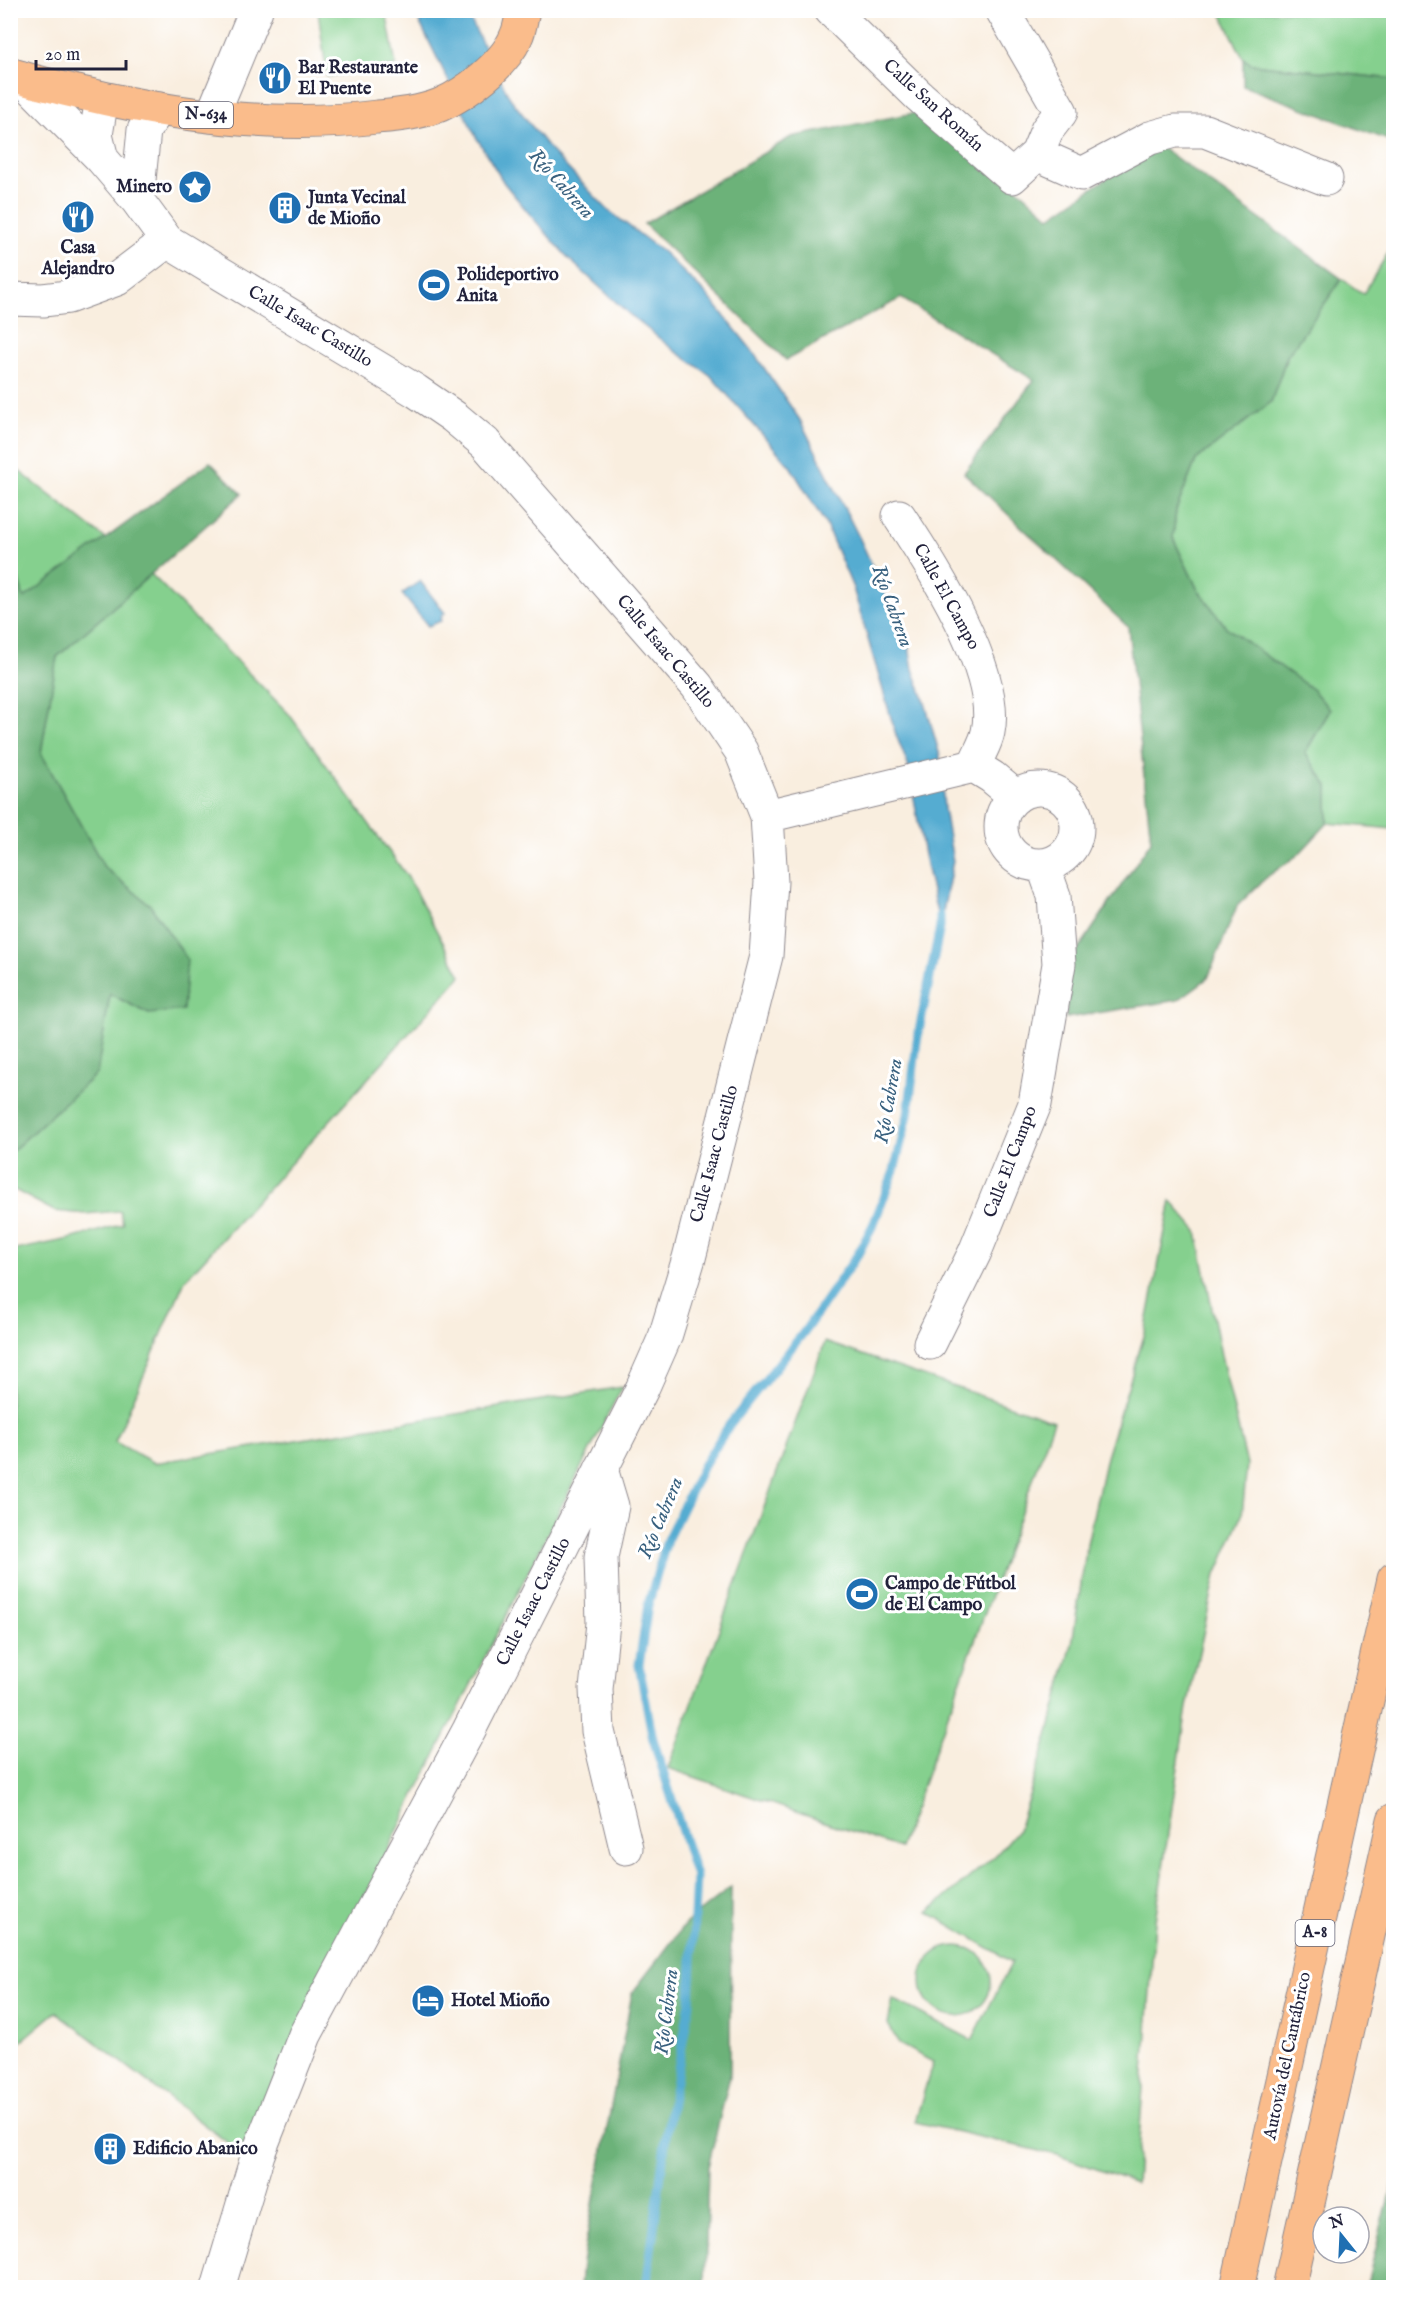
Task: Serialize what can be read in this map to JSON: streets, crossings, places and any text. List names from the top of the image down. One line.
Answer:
{"streets":{"highway":["N-634","A-8","Autovía del Cantábrico"],"street":["Calle San Román","Calle Isaac Castillo","Calle El Campo"]},"water":["Río Cabrera"],"places":{"restaurant":["Bar Restaurante El Puente","Casa Alejandro"],"place":["Minero"],"building":["Junta Vecinal de Mioño","Edificio Abanico"],"sports":["Polideportivo Anita","Campo de Fútbol de El Campo"],"hotel":["Hotel Mioño"]},"scale_bar":"20 m","north":"top"}
